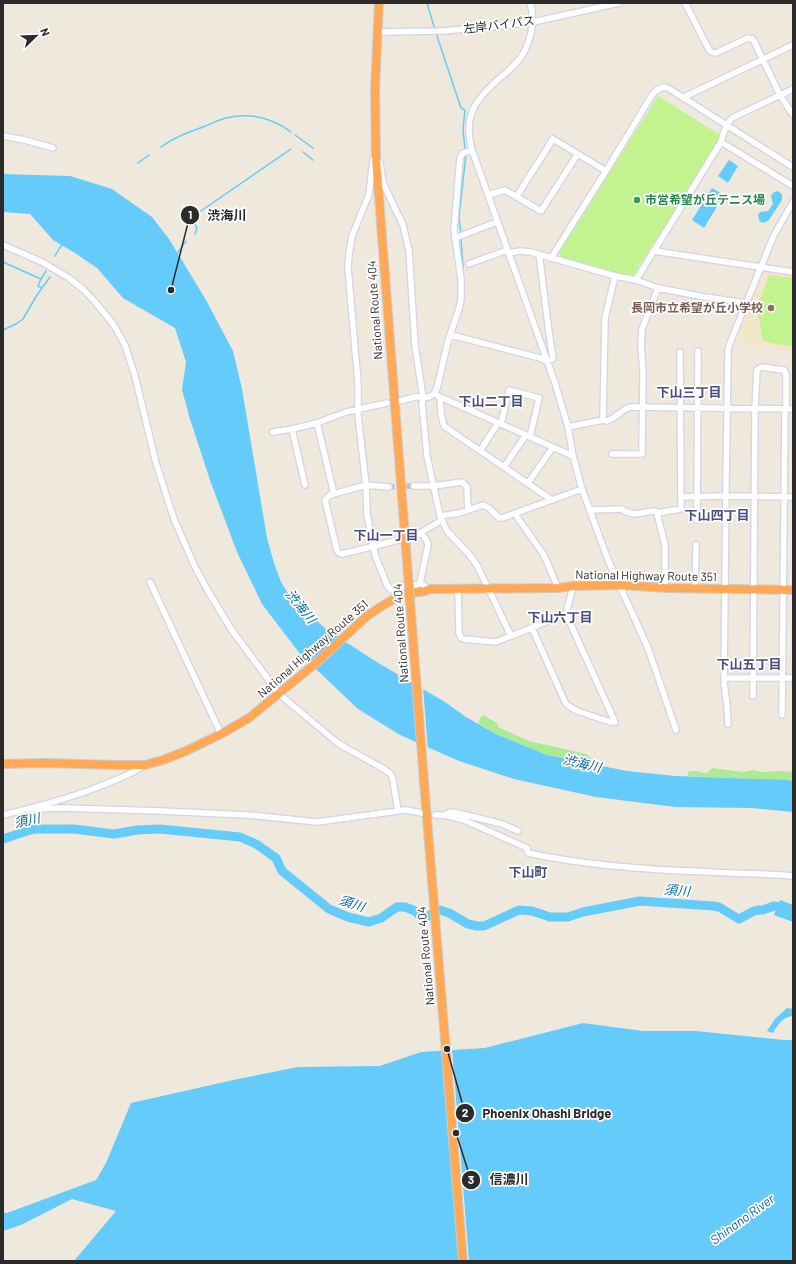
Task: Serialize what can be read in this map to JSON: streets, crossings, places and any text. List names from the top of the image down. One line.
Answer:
{"streets":{"highway":["National Route 404","National Highway Route 351"],"street":["左岸バイパス"]},"crossings":[["左岸バイパス","National Route 404"]],"districts":["下山三丁目","下山二丁目","下山四丁目","下山一丁目","下山六丁目","下山五丁目","下山町"],"water":["渋海川","須川","Shinano River"],"places":["市営希望が丘テニス場","渋海川","長岡市立希望が丘小学校","Phoenix Ohashi Bridge","信濃川"],"north":"top right"}
